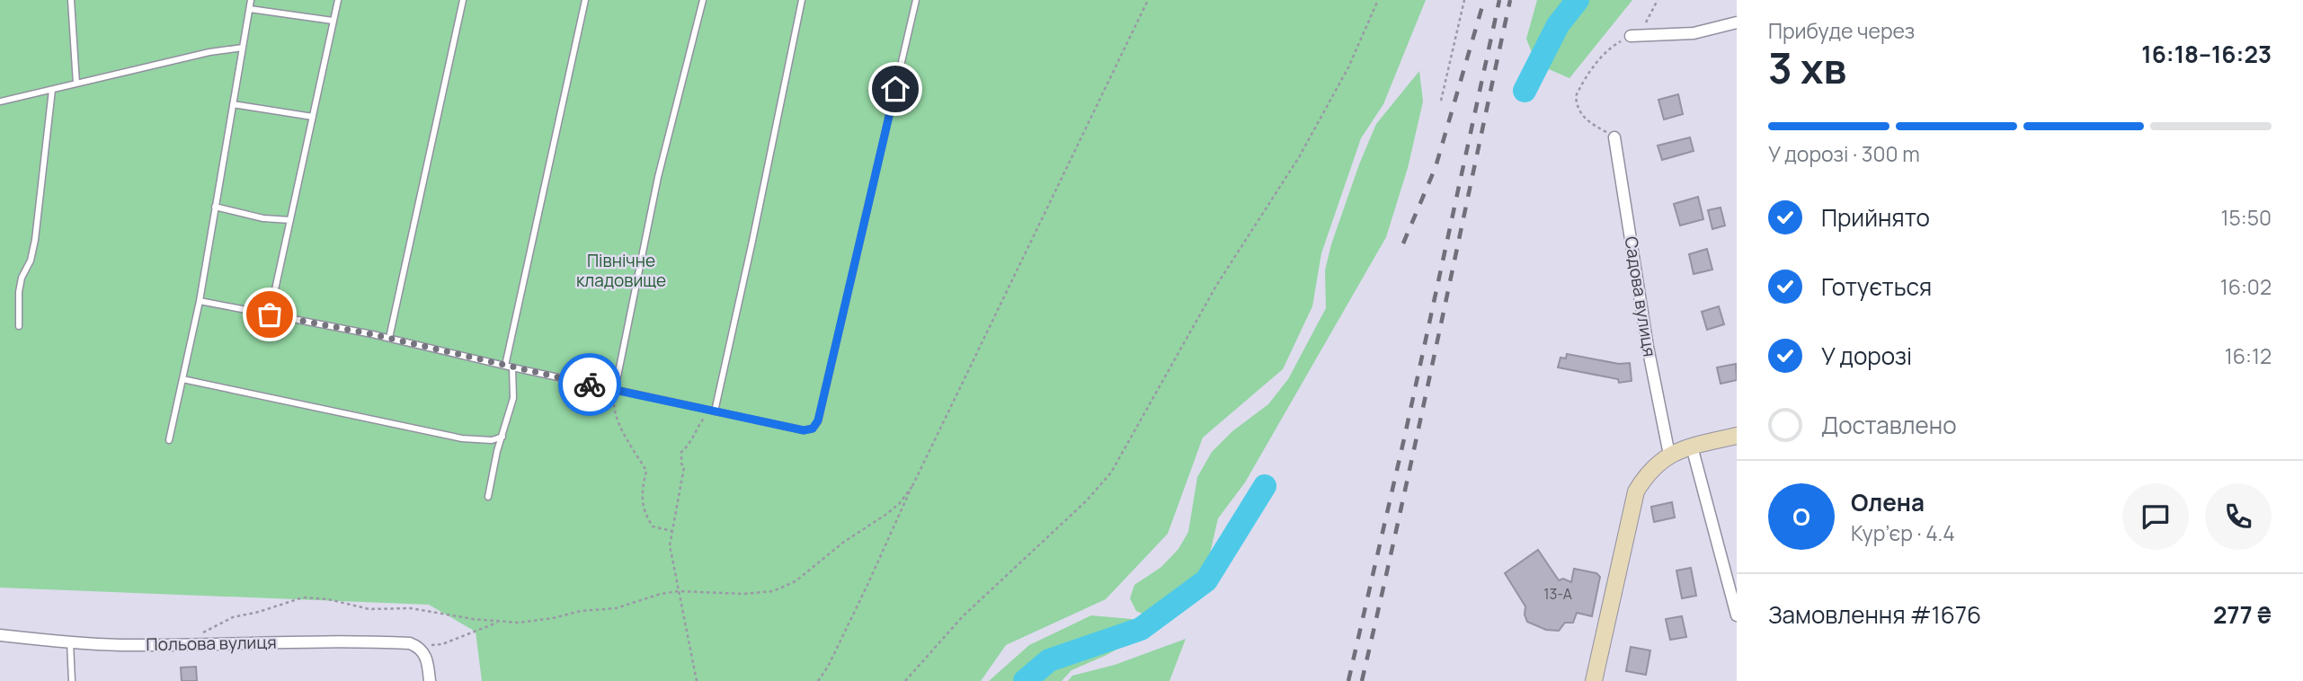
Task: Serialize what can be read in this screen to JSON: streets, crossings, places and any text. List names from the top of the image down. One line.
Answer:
{"streets":{"street":["Садова вулиця","Польова вулиця"]},"parks":["Північне кладовище"],"house_numbers":["13-А"],"page":{"heading":["3 хв","Прибуде через","16:18–16:23"],"panel":["Олена","Кур’єр · 4.4","Замовлення #1676","277 ₴"],"bar":"У дорозі · 300 m","list":[["Прийнято","15:50"],["Готується","16:02"],["У дорозі","16:12"],"Доставлено"],"round":"О"}}
